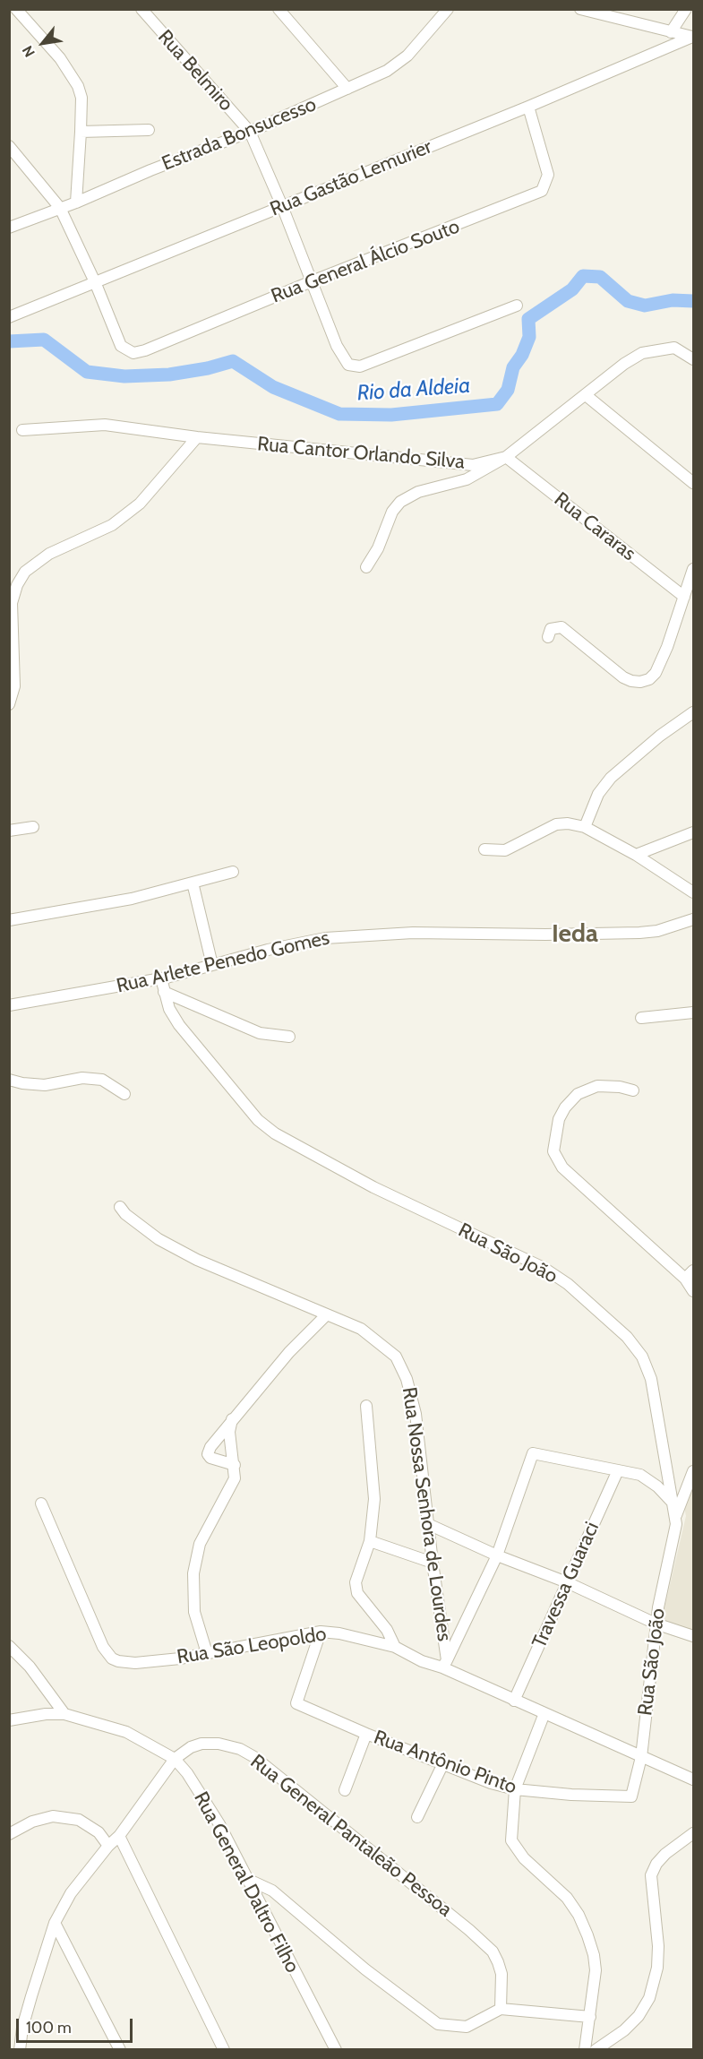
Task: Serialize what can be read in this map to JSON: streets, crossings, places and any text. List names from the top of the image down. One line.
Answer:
{"streets":{"street":["Rua Belmiro","Estrada Bonsucesso","Rua Gastão Lemurier","Rua General Álcio Souto","Rua Cantor Orlando Silva","Rua Cararas","Rua Arlete Penedo Gomes","Rua São João","Rua Nossa Senhora de Lourdes","Travessa Guaraci","Rua São Leopoldo","Rua Antônio Pinto","Rua General Pantaleão Pessoa","Rua General Daltro Filho"]},"crossings":[["Rua Belmiro","Estrada Bonsucesso"],["Rua Belmiro","Rua Gastão Lemurier"],["Rua Belmiro","Rua General Álcio Souto"],["Rua Gastão Lemurier","Rua General Álcio Souto"],["Rua Cantor Orlando Silva","Rua Cararas"],["Rua Arlete Penedo Gomes","Rua São João"],["Rua São João","Rua São Leopoldo"],["Rua São João","Rua Antônio Pinto"],["Rua Nossa Senhora de Lourdes","Rua São Leopoldo"],["Travessa Guaraci","Rua São Leopoldo"],["Rua São Leopoldo","Rua Antônio Pinto"],["Rua General Pantaleão Pessoa","Rua General Daltro Filho"]],"districts":["Ieda"],"water":["Rio da Aldeia"],"scale_bar":"100 m","north":"bottom left"}
